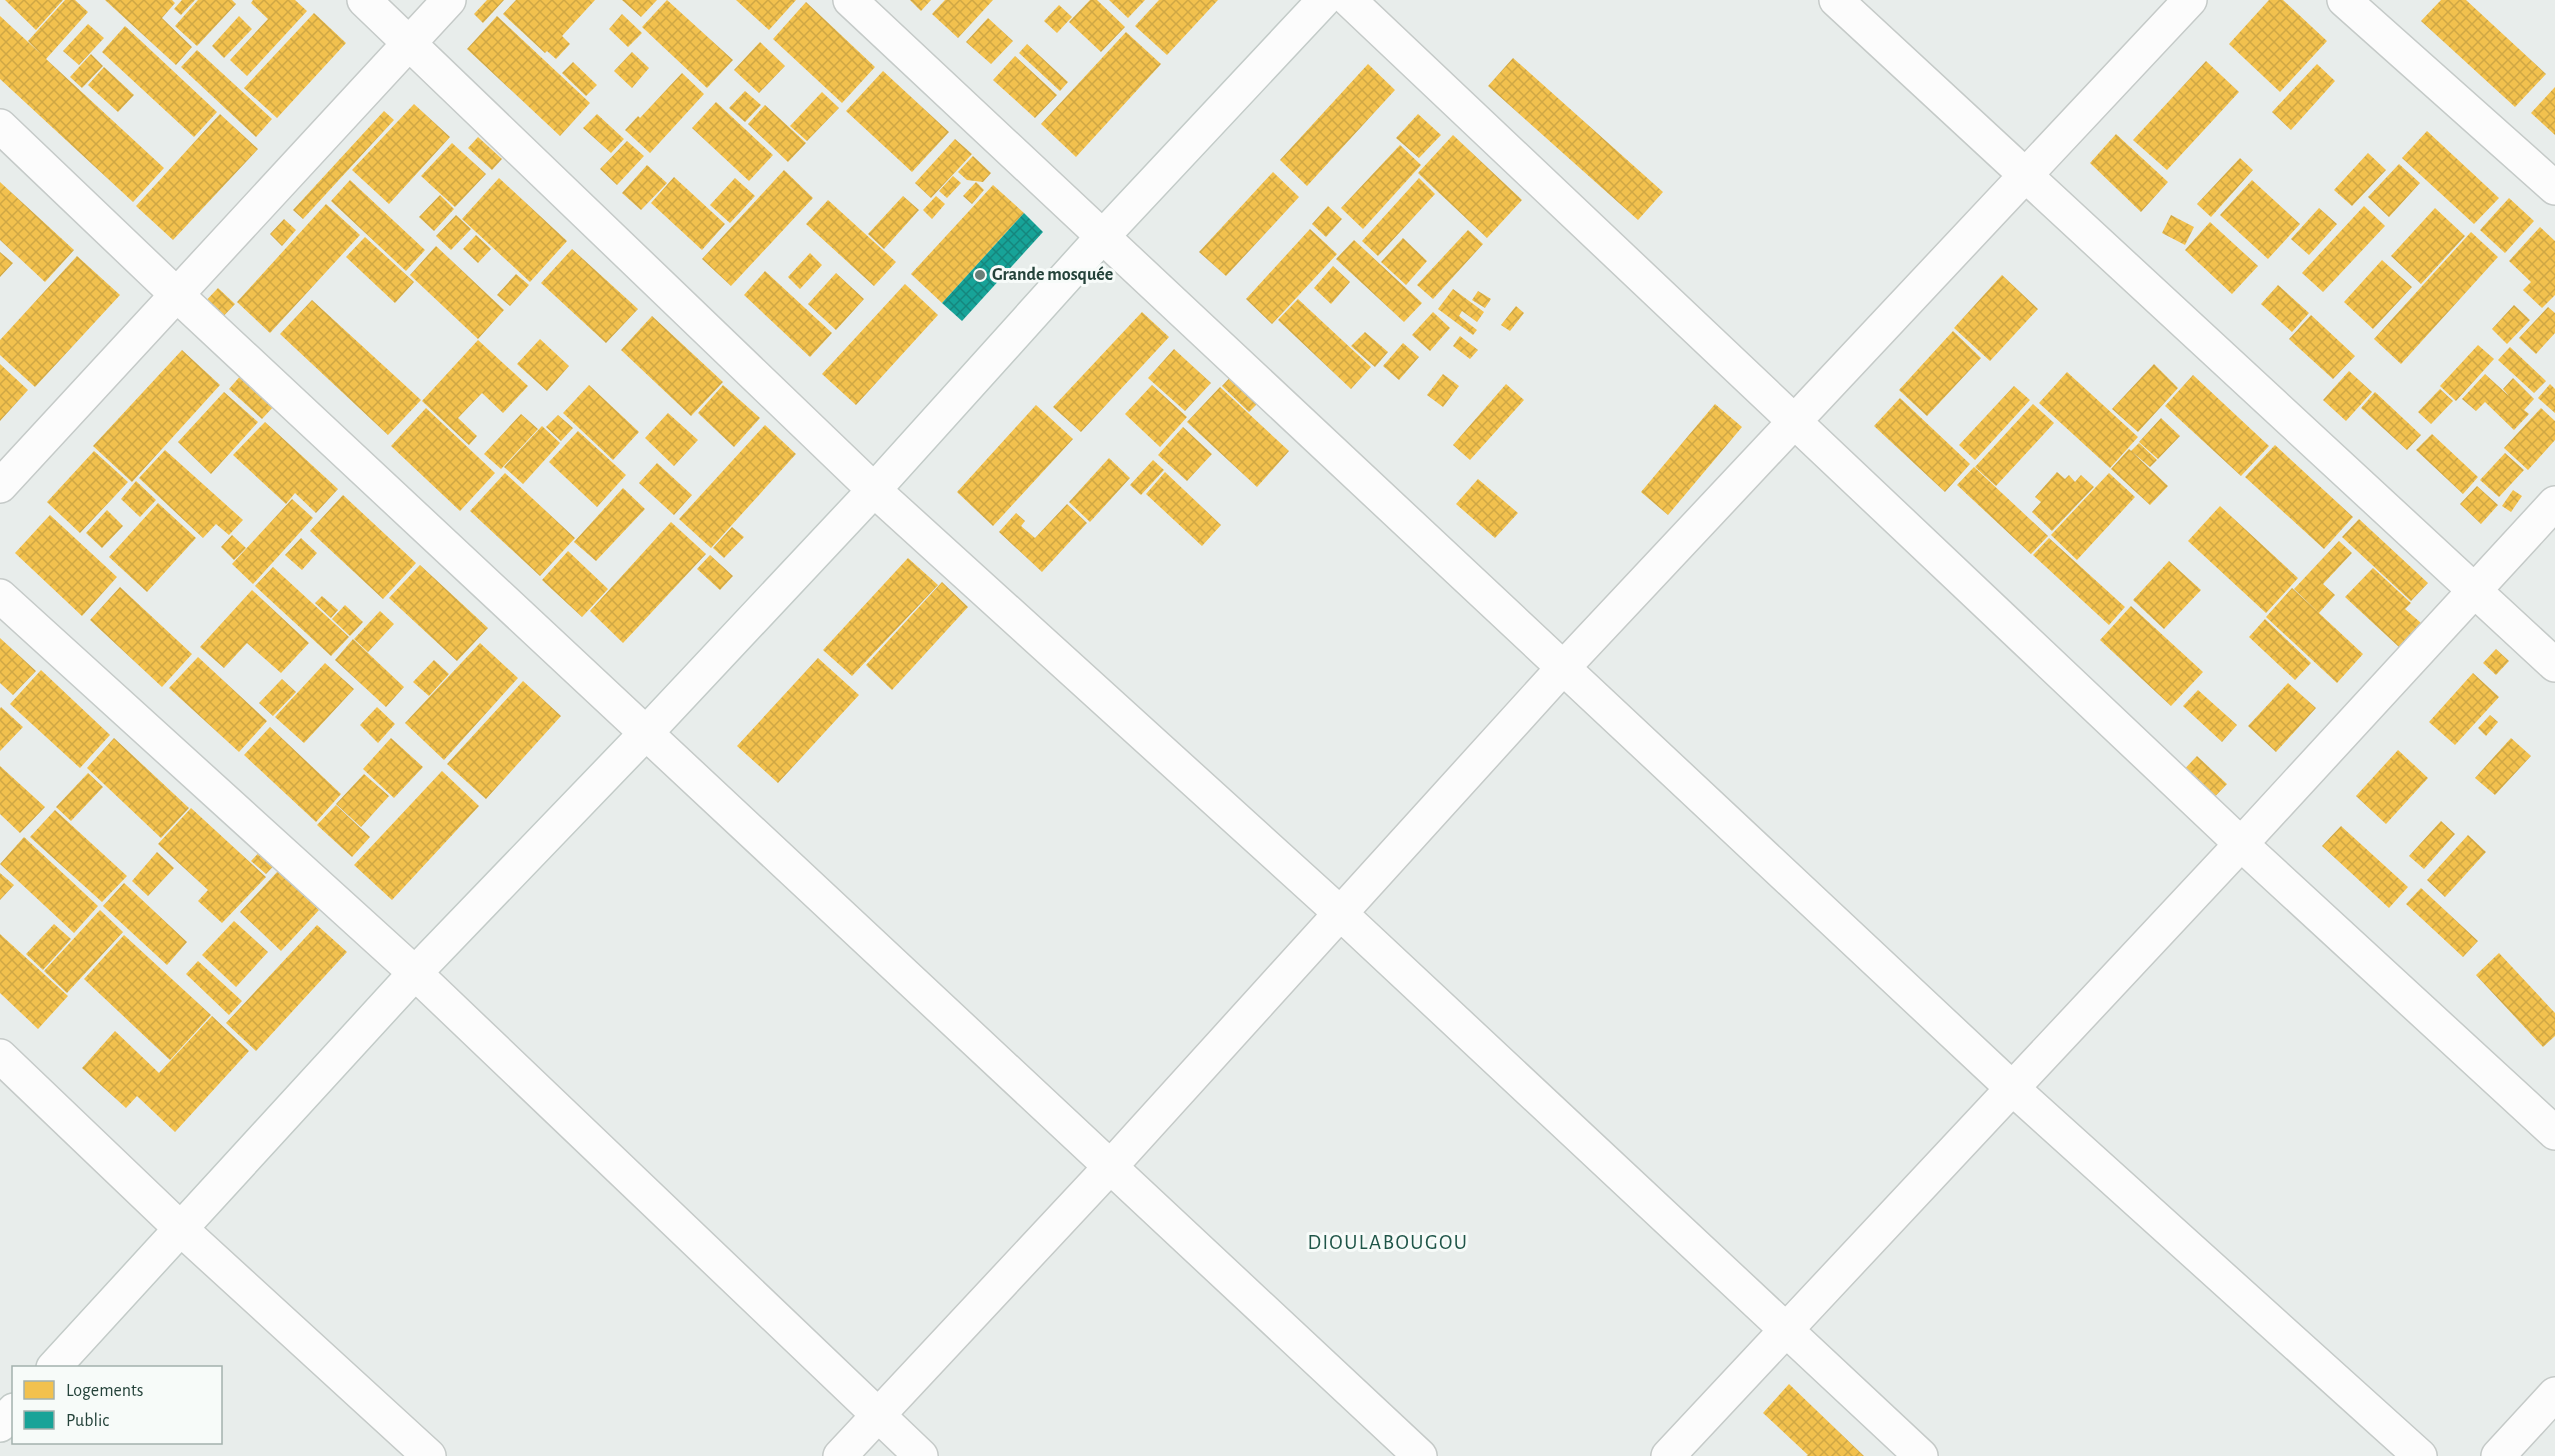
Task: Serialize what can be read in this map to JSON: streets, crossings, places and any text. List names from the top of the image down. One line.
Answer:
{"districts":["DIOULABOUGOU"],"places":["Grande mosquée"],"legend":["Logements","Public"]}
